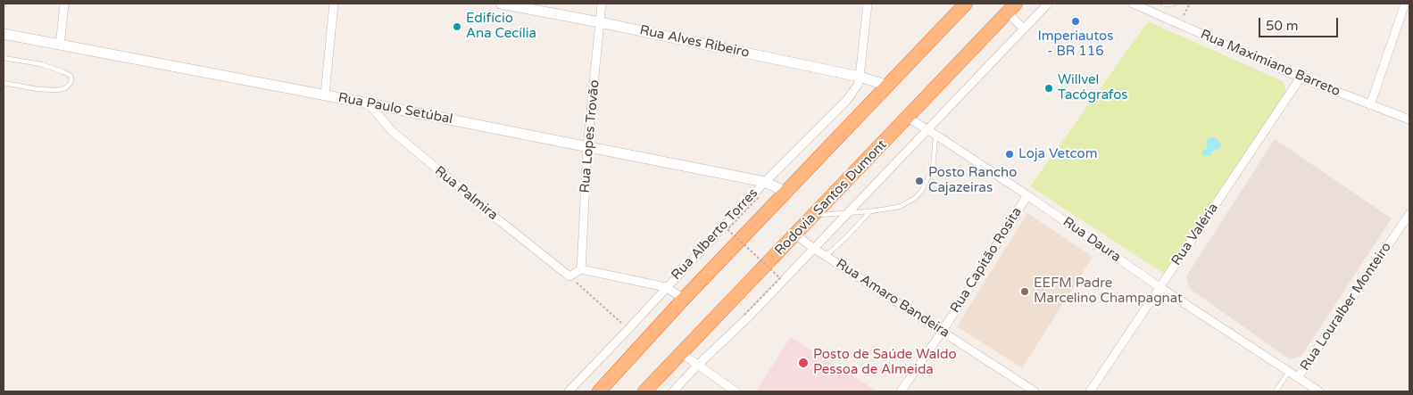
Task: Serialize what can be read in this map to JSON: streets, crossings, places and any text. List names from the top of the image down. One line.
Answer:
{"streets":{"highway":["Rodovia Santos Dumont"],"street":["Rua Alves Ribeiro","Rua Maximiano Barreto","Rua Paulo Setúbal","Rua Lopes Trovão","Rua Palmira","Rua Alberto Torres","Rua Valéria","Rua Daura","Rua Capitão Rosita","Rua Amaro Bandeira","Rua Louralber Monteiro"]},"crossings":[["Rua Alves Ribeiro","Rua Lopes Trovão"],["Rua Alves Ribeiro","Rua Alberto Torres"],["Rua Maximiano Barreto","Rua Valéria"],["Rua Paulo Setúbal","Rua Lopes Trovão"],["Rua Paulo Setúbal","Rua Palmira"],["Rua Paulo Setúbal","Rua Alberto Torres"],["Rodovia Santos Dumont","Rua Daura"],["Rodovia Santos Dumont","Rua Amaro Bandeira"],["Rua Valéria","Rua Daura"],["Rua Daura","Rua Capitão Rosita"],["Rua Daura","Rua Louralber Monteiro"],["Rua Capitão Rosita","Rua Amaro Bandeira"]],"places":["Imperiautos - BR 116","Edifício Ana Cecília","Willvel Tacógrafos","Loja Vetcom","Posto Rancho Cajazeiras","EEFM Padre Marcelino Champagnat","Posto de Saúde Waldo Pessoa de Almeida"],"scale_bar":"50 m"}
